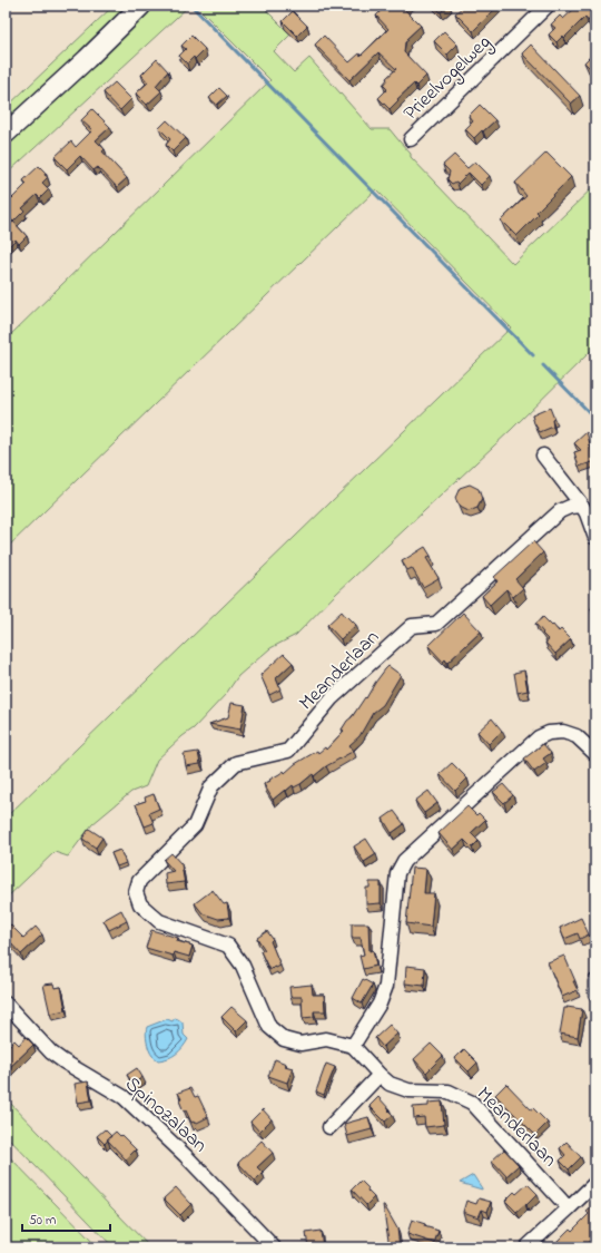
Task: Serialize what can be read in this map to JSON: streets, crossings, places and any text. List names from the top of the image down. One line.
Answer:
{"streets":{"street":["Prieelvogelweg","Meanderlaan","Spinozalaan"]},"scale_bar":"50 m"}
